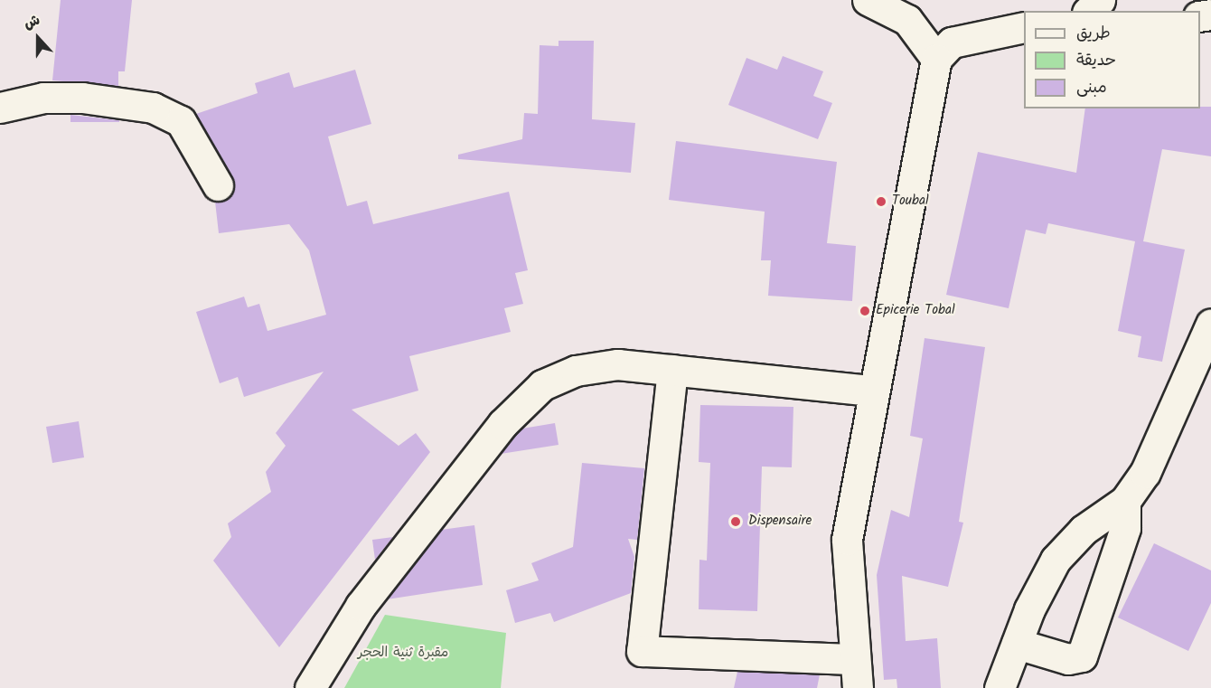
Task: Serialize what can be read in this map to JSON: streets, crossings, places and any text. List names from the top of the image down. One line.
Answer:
{"parks":["مقبرة ثنية الحجر"],"places":["Toubal","Epicerie Tobal","Dispensaire"],"legend":["طريق","حديقة","مبنى"],"north":"top"}
